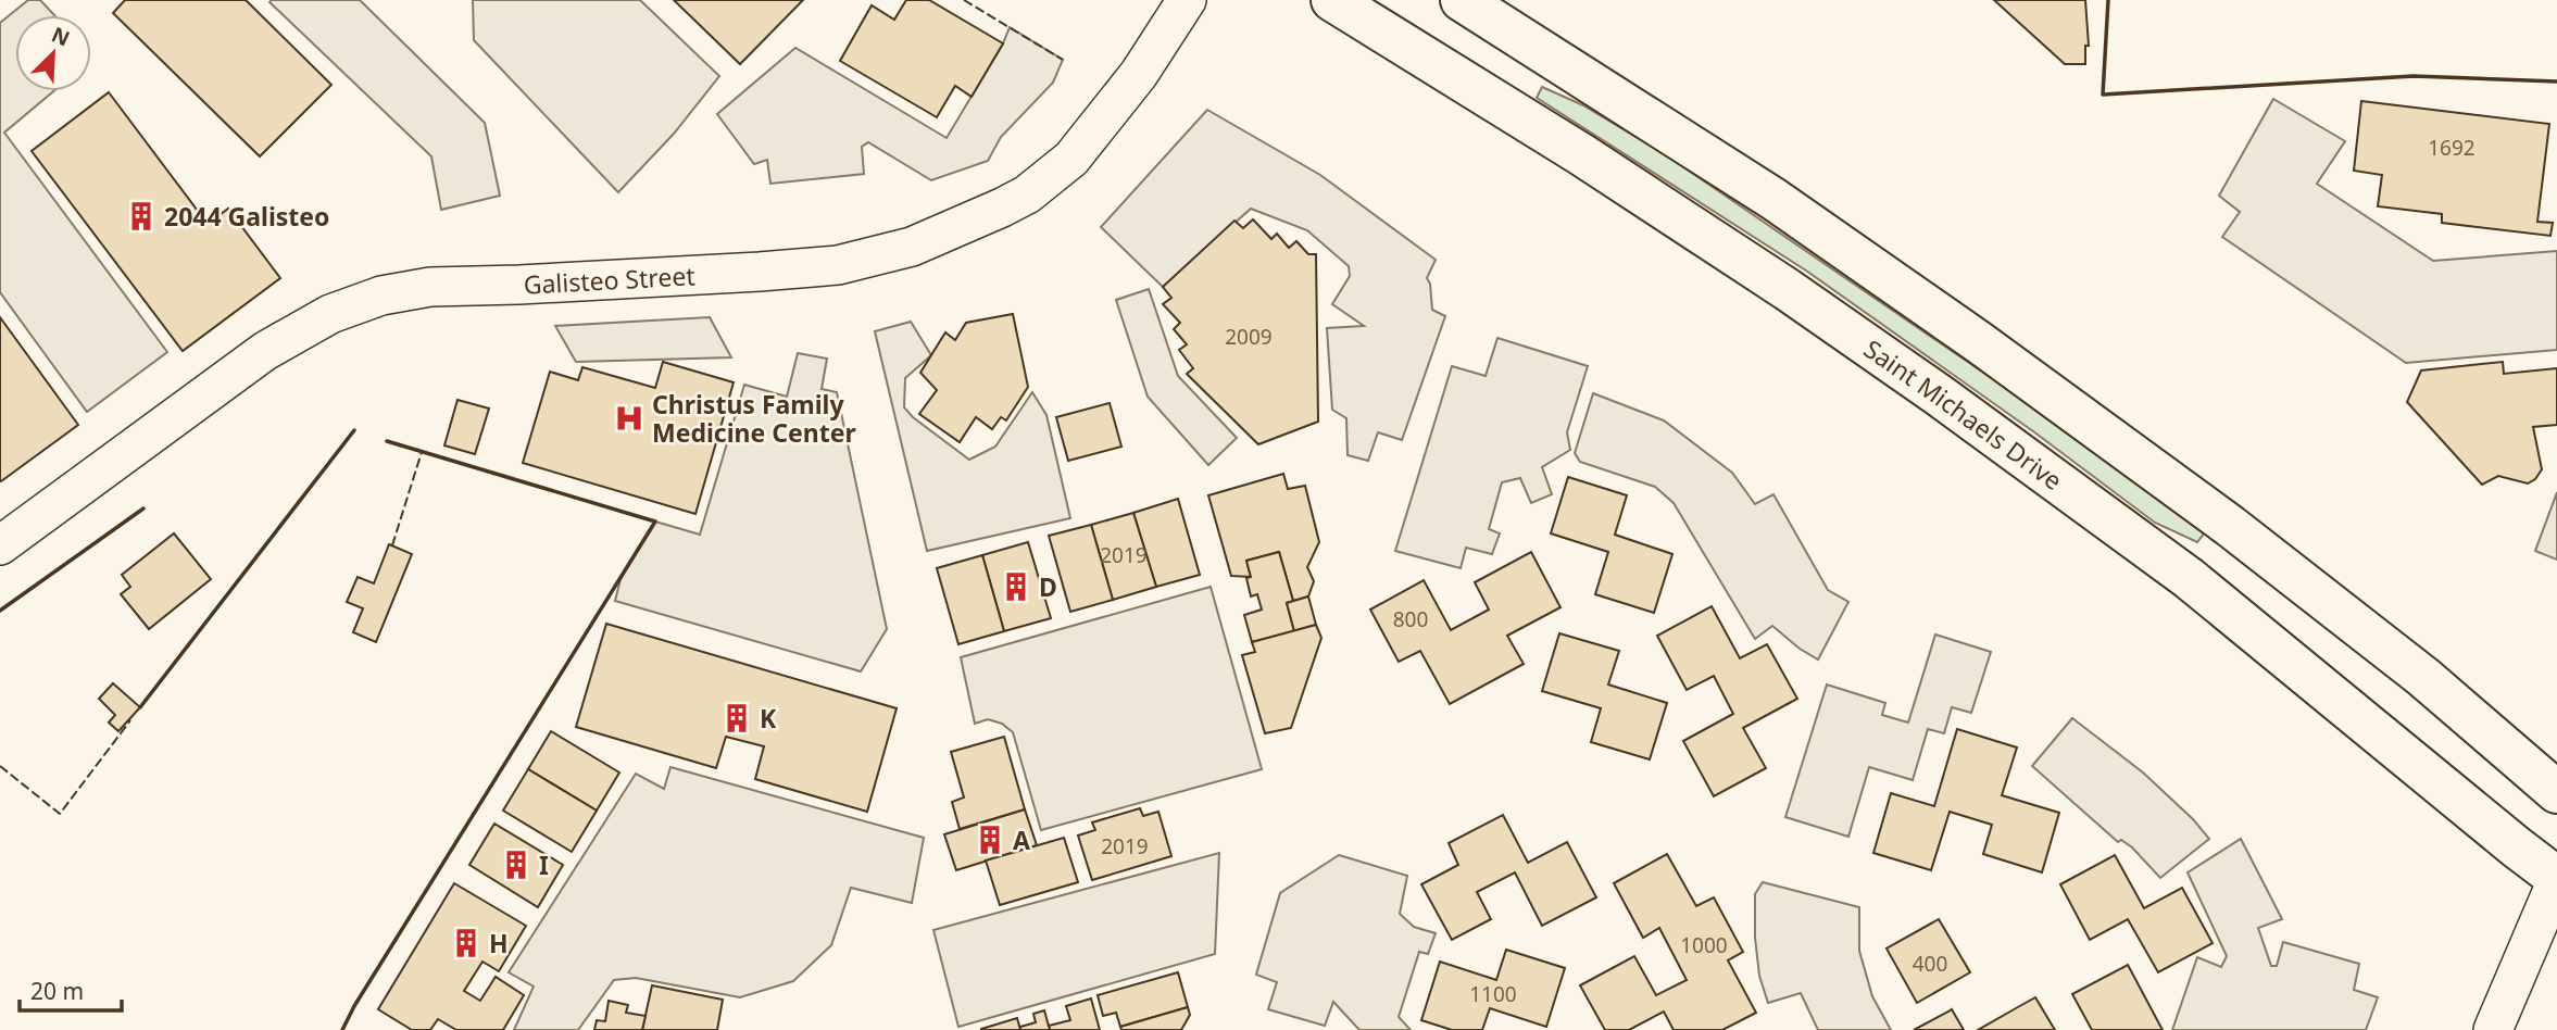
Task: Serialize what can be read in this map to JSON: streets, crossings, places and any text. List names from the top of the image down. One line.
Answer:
{"streets":{"main road":["Saint Michaels Drive"],"street":["Galisteo Street"]},"places":{"building":["2044 Galisteo","D","K","A","I","H"],"hospital":["Christus Family Medicine Center"]},"house_numbers":["1692","2009","2019","800","2019","1000","400","1100"],"scale_bar":"20 m","north":"top right"}
